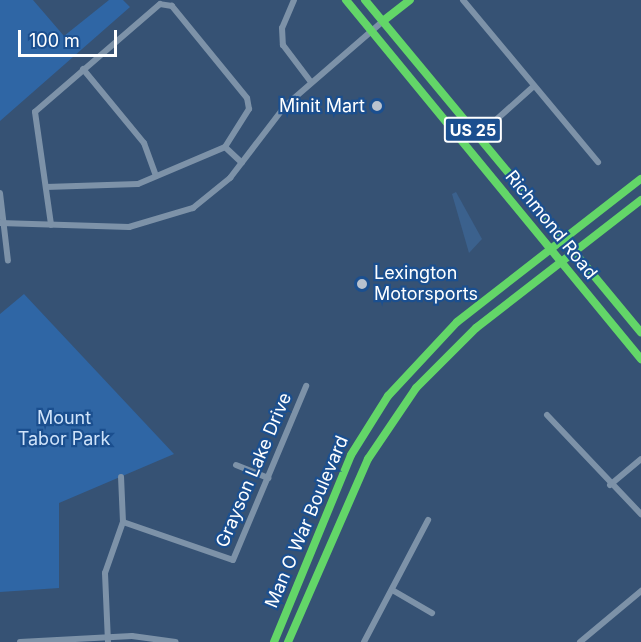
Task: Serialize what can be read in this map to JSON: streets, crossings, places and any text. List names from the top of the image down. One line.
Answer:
{"streets":{"main road":["US 25","Richmond Road","Man O War Boulevard"],"street":["Grayson Lake Drive"]},"crossings":[["Richmond Road","Man O War Boulevard"]],"parks":["Mount Tabor Park"],"places":["Minit Mart","Lexington Motorsports"],"scale_bar":"100 m"}
